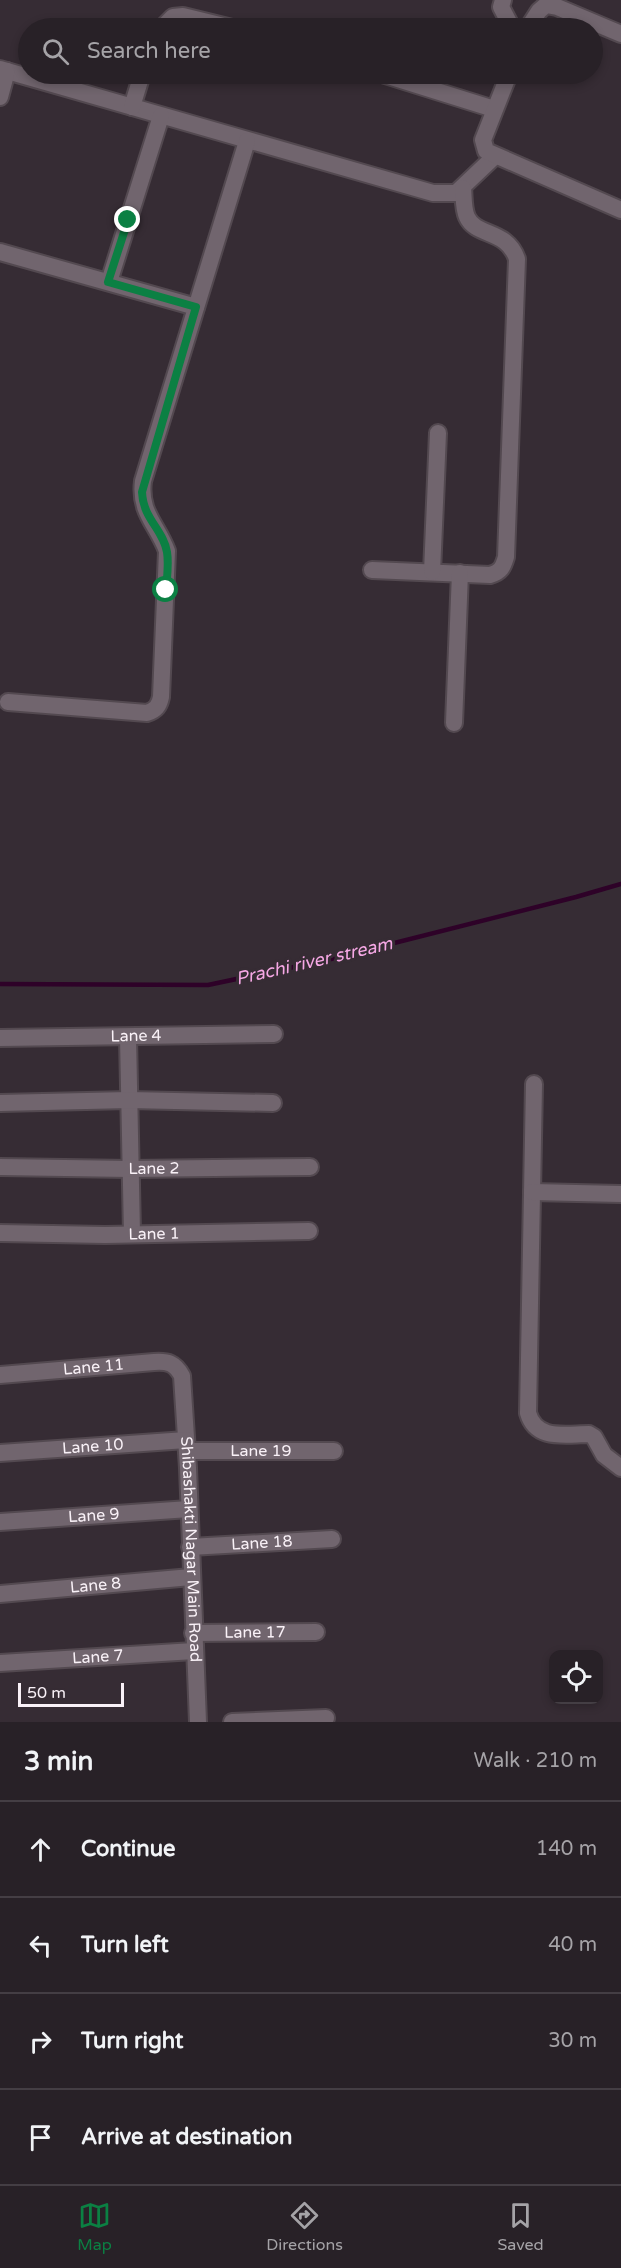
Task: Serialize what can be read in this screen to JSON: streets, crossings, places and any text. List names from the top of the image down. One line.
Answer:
{"streets":{"street":["Lane 4","Lane 2","Lane 1","Lane 11","Lane 10","Lane 19","Lane 9","Lane 18","Shibashakti Nagar Main Road","Lane 8","Lane 17","Lane 7"]},"crossings":[["Lane 11","Shibashakti Nagar Main Road"],["Lane 10","Lane 19"],["Lane 10","Shibashakti Nagar Main Road"],["Lane 19","Shibashakti Nagar Main Road"],["Lane 9","Shibashakti Nagar Main Road"],["Lane 18","Shibashakti Nagar Main Road"],["Shibashakti Nagar Main Road","Lane 8"],["Shibashakti Nagar Main Road","Lane 17"],["Shibashakti Nagar Main Road","Lane 7"]],"water":["Prachi river stream"],"scale_bar":"50 m","page":{"search":"Search here","scale":"50 m","heading":["3 min","Walk · 210 m"],"list":[["Continue","140 m"],["Turn left","40 m"],["Turn right","30 m"],"Arrive at destination"],"nav":["Map","Directions","Saved"]}}
